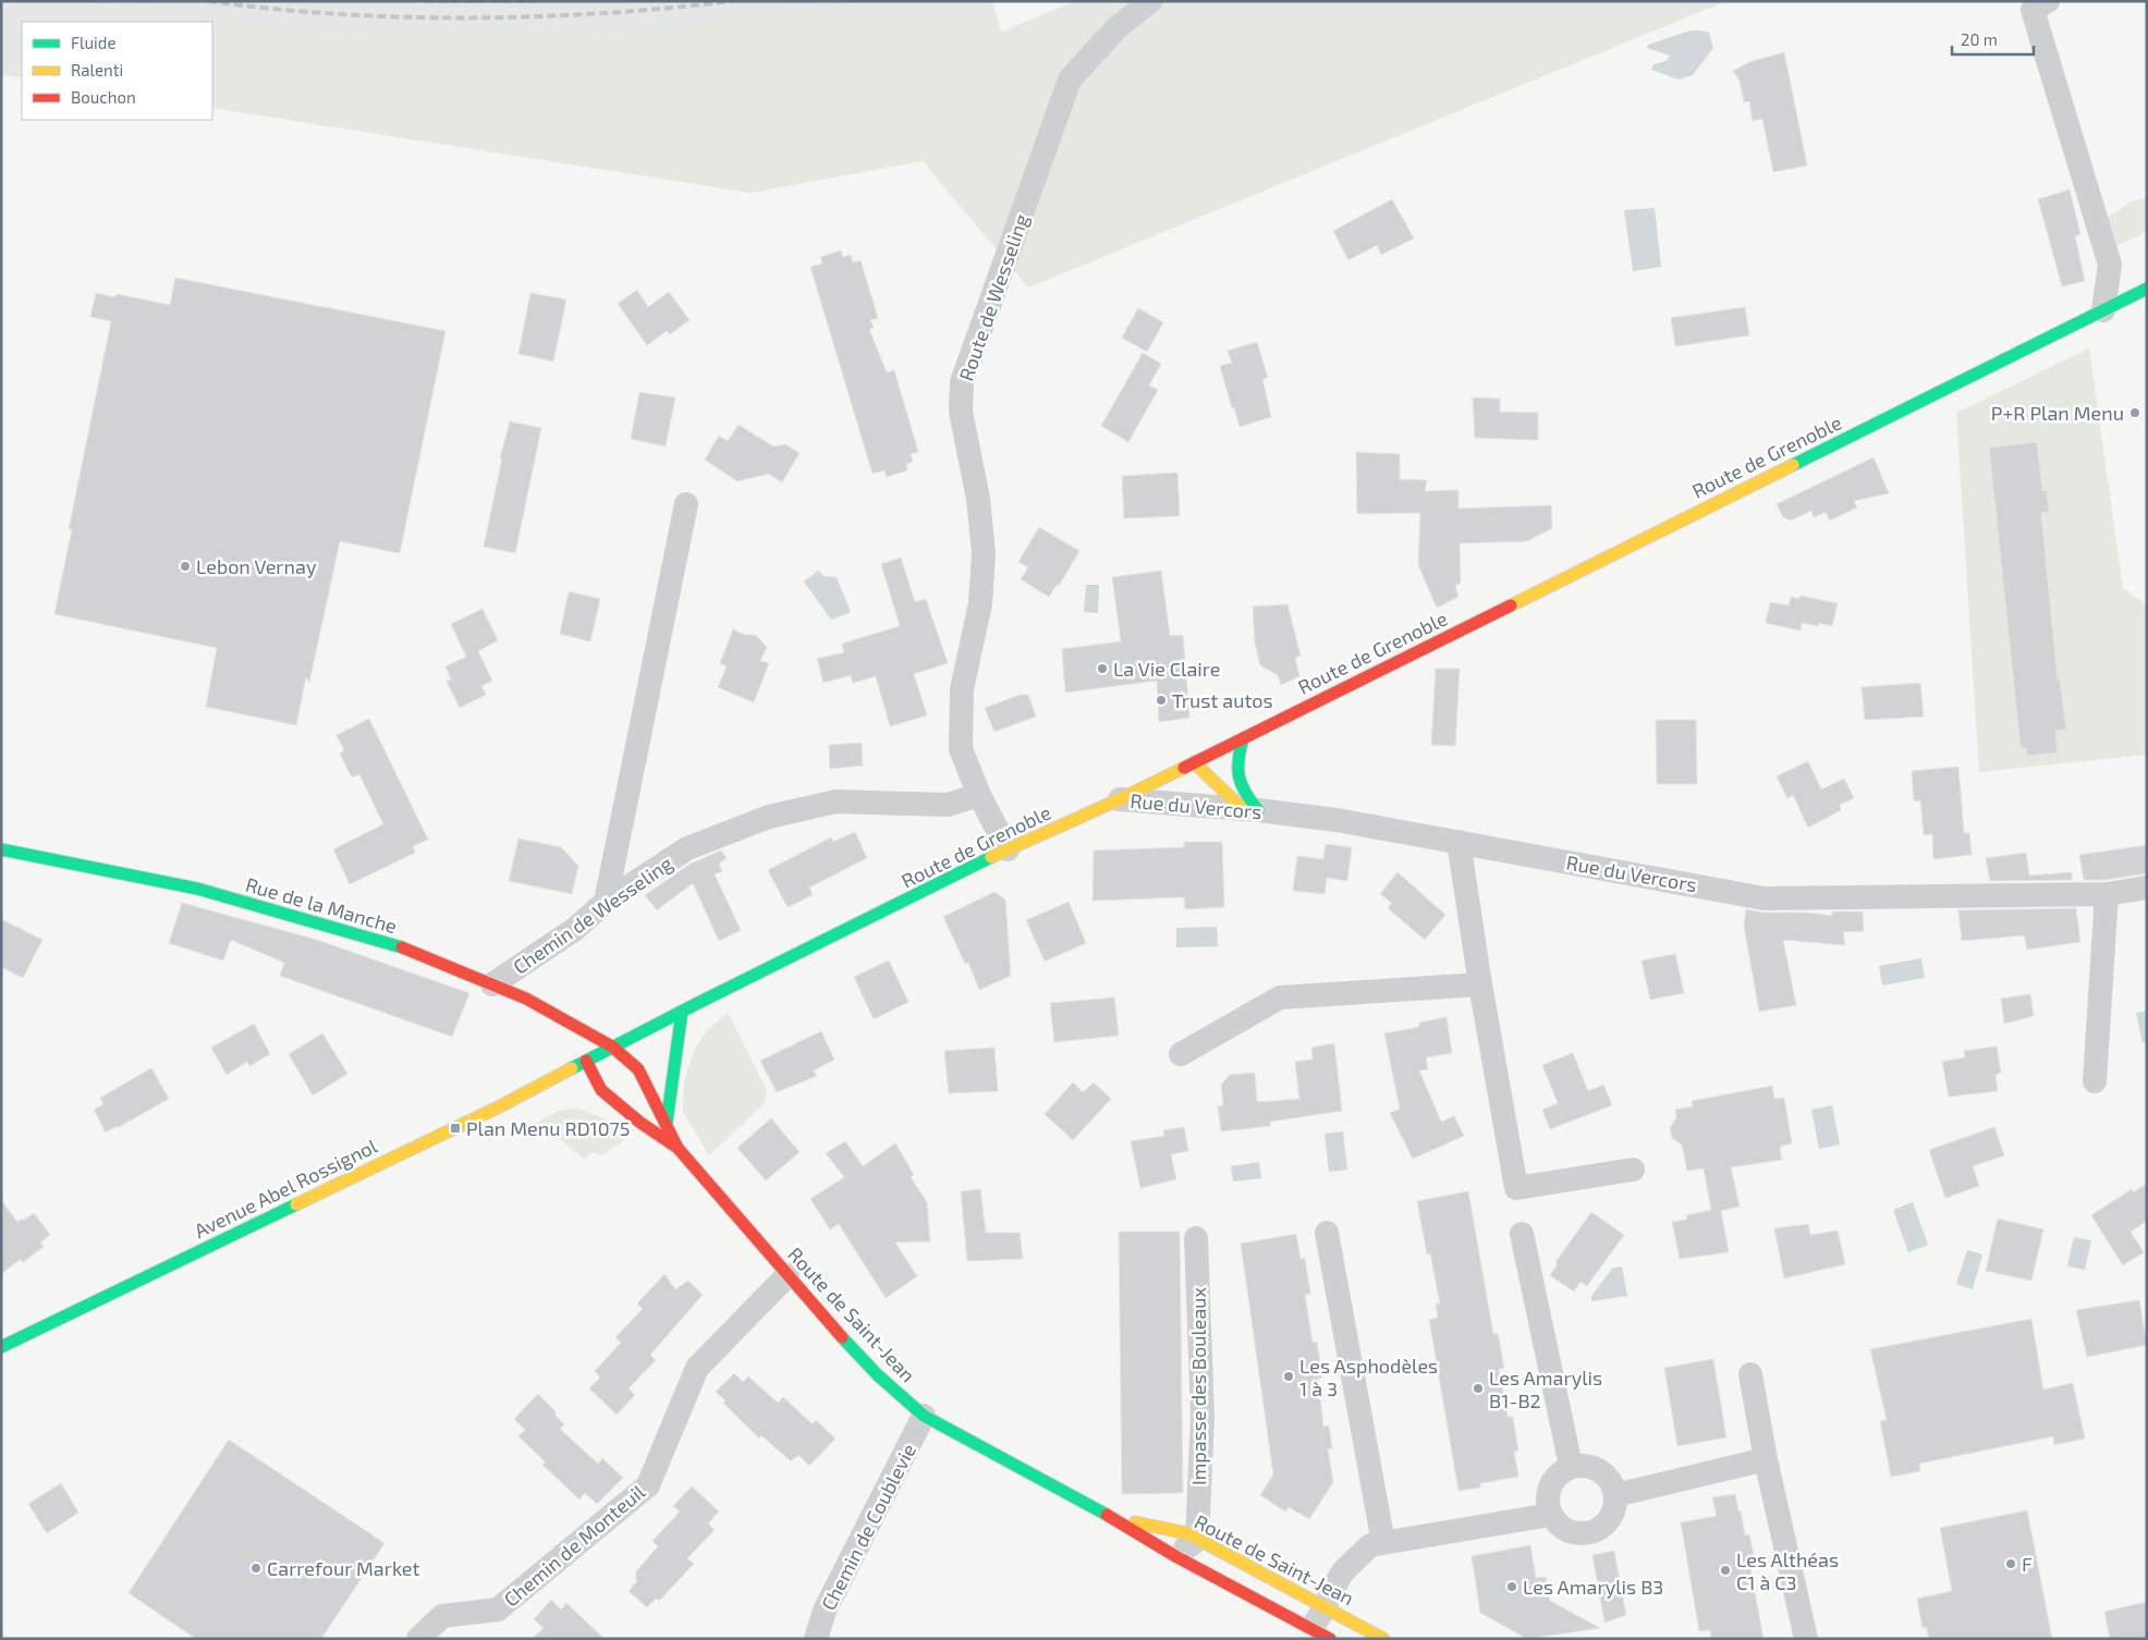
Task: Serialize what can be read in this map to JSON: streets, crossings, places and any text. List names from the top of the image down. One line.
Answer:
{"streets":{"main road":["Route de Grenoble","Rue de la Manche","Avenue Abel Rossignol","Route de Saint-Jean"],"street":["Route de Wesseling","Rue du Vercors","Chemin de Wesseling","Impasse des Bouleaux","Chemin de Coublevie","Chemin de Monteuil"]},"crossings":[["Route de Wesseling","Route de Grenoble"],["Route de Wesseling","Chemin de Wesseling"],["Route de Grenoble","Rue du Vercors"],["Route de Grenoble","Rue de la Manche"],["Route de Grenoble","Avenue Abel Rossignol"],["Route de Grenoble","Route de Saint-Jean"],["Rue de la Manche","Chemin de Wesseling"],["Rue de la Manche","Avenue Abel Rossignol"],["Rue de la Manche","Route de Saint-Jean"],["Avenue Abel Rossignol","Route de Saint-Jean"],["Route de Saint-Jean","Impasse des Bouleaux"],["Route de Saint-Jean","Chemin de Coublevie"],["Route de Saint-Jean","Chemin de Monteuil"]],"places":{"other":["P+R Plan Menu","Lebon Vernay","La Vie Claire","Trust autos","Les Asphodèles 1 à 3","Les Amarylis B1-B2","F","Carrefour Market","Les Althéas C1 à C3","Les Amarylis B3"],"transit":["Plan Menu RD1075"]},"legend":["Fluide","Ralenti","Bouchon"],"scale_bar":"20 m"}
